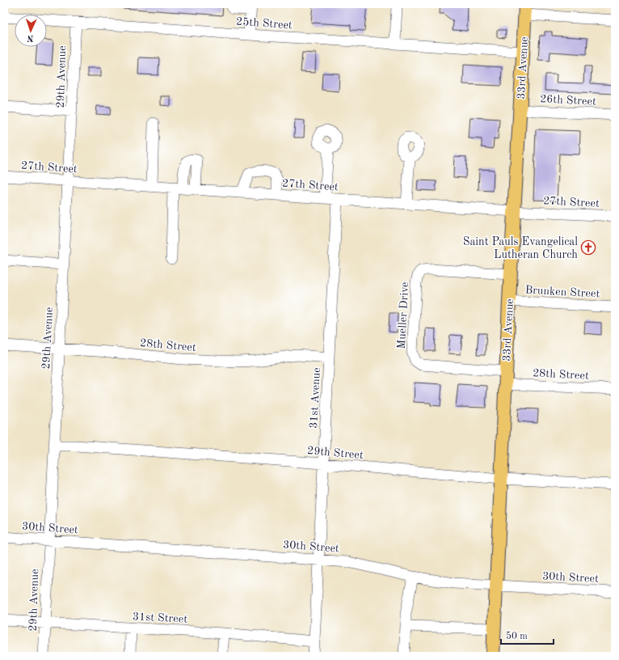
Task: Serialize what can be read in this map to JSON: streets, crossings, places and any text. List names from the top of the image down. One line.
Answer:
{"streets":{"main road":["33rd Avenue"],"street":["25th Street","29th Avenue","26th Street","27th Street","Brunken Street","Mueller Drive","28th Street","31st Avenue","29th Street","30th Street","31st Street"]},"crossings":[["25th Street","33rd Avenue"],["25th Street","29th Avenue"],["33rd Avenue","26th Street"],["33rd Avenue","27th Street"],["33rd Avenue","Brunken Street"],["33rd Avenue","Mueller Drive"],["33rd Avenue","28th Street"],["33rd Avenue","29th Street"],["33rd Avenue","30th Street"],["29th Avenue","27th Street"],["29th Avenue","28th Street"],["29th Avenue","29th Street"],["29th Avenue","30th Street"],["29th Avenue","31st Street"],["27th Street","31st Avenue"],["Mueller Drive","28th Street"],["28th Street","31st Avenue"],["31st Avenue","29th Street"],["31st Avenue","30th Street"],["31st Avenue","31st Street"]],"places":{"church":["Saint Pauls Evangelical Lutheran Church"]},"scale_bar":"50 m","north":"bottom"}
